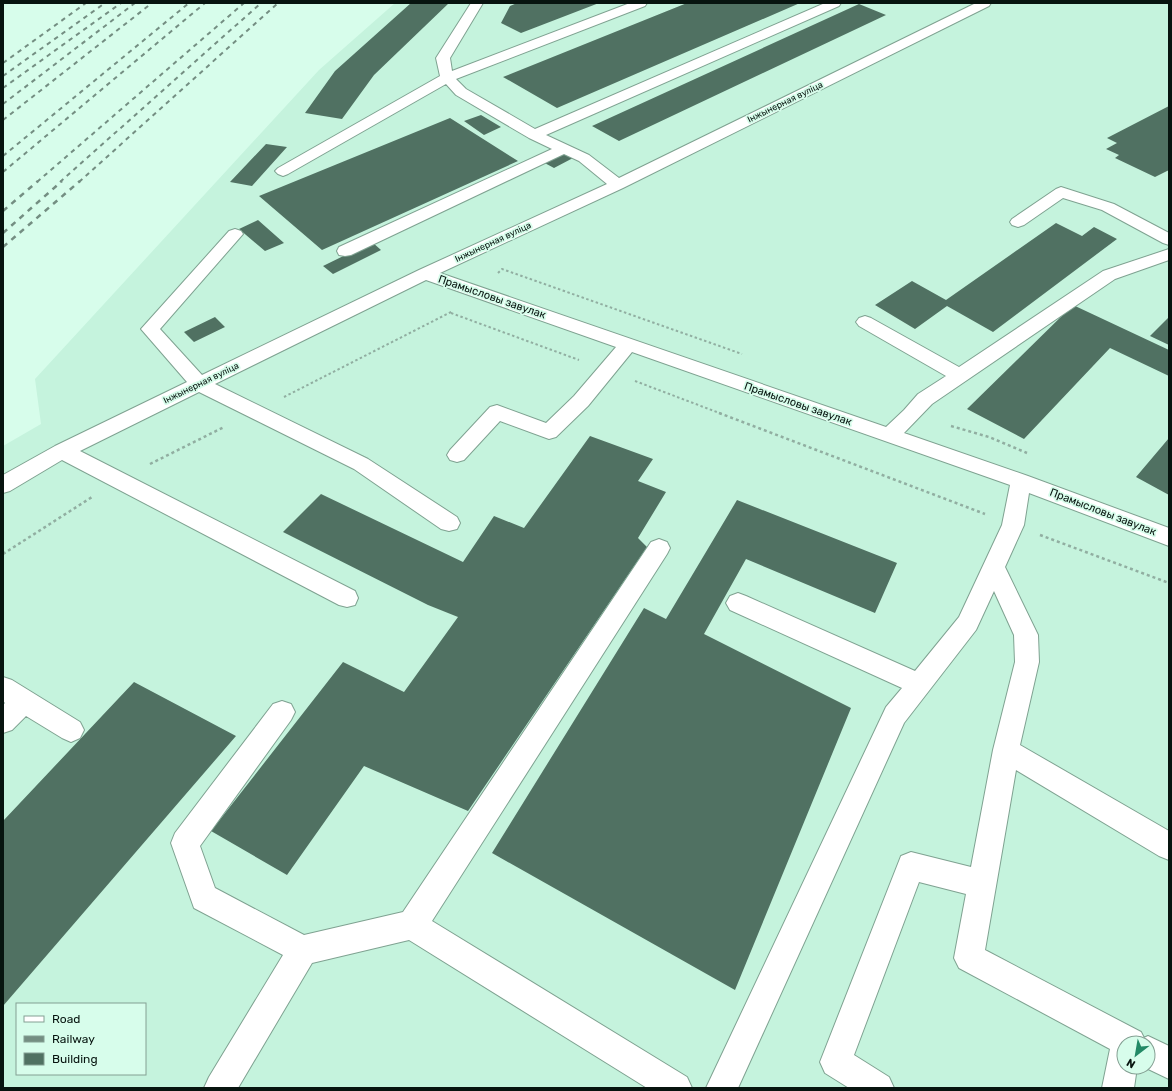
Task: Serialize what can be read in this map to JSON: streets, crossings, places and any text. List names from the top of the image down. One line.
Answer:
{"streets":{"street":["Інжынерная вуліца","Прамысловы завулак"]},"crossings":[["Інжынерная вуліца","Прамысловы завулак"]],"legend":["Road","Railway","Building"],"north":"bottom left"}
